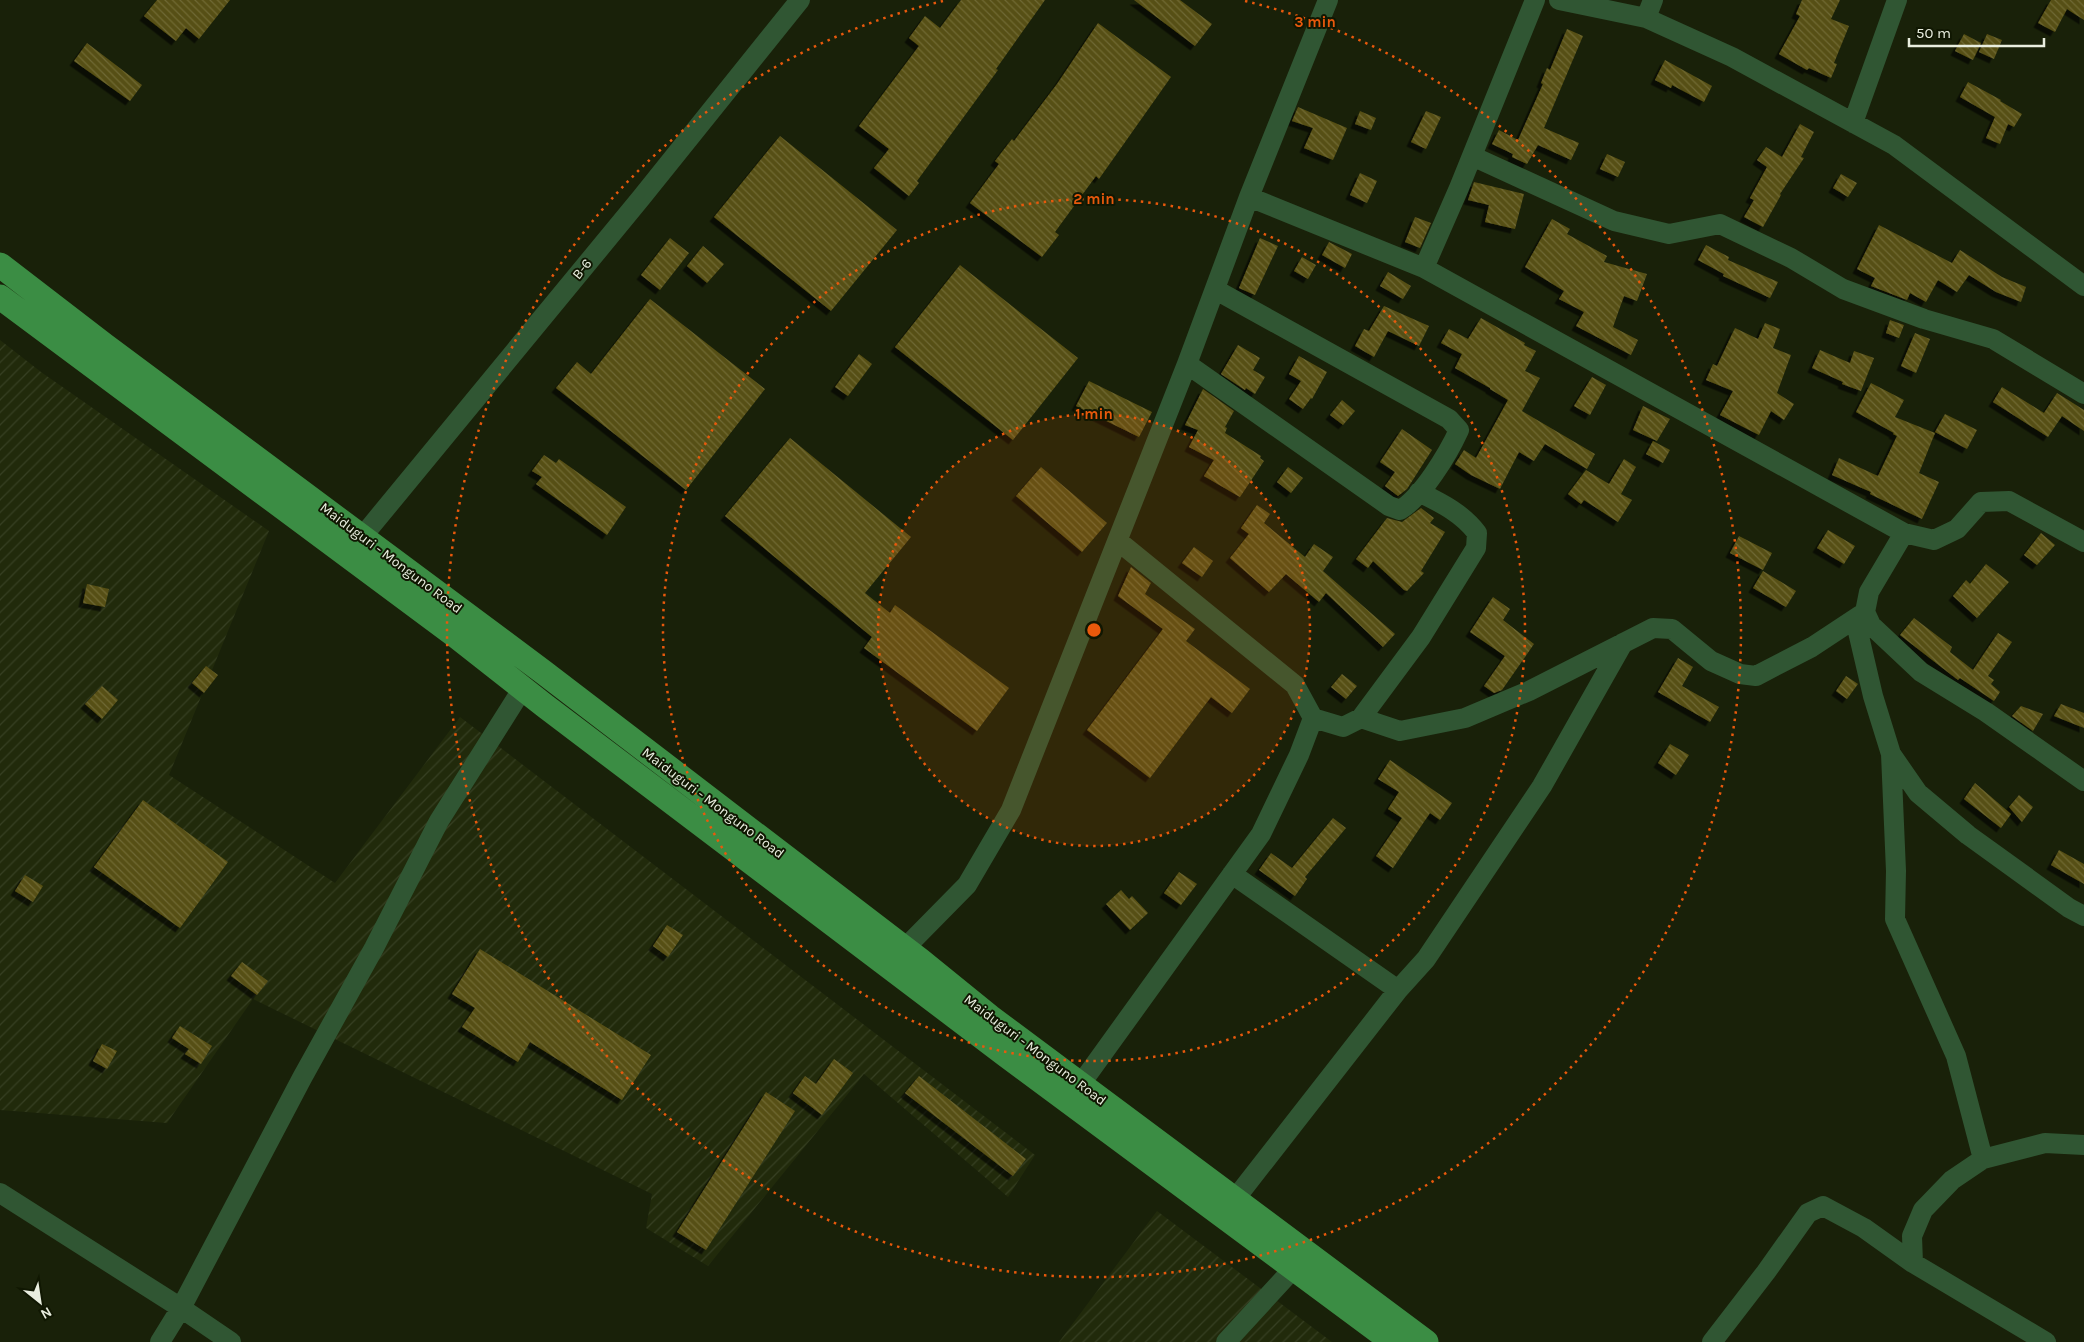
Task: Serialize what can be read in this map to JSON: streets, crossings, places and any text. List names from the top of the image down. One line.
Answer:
{"streets":{"main road":["Maiduguri - Monguno Road"],"street":["B-6"]},"crossings":[["B-6","Maiduguri - Monguno Road"]],"scale_bar":"50 m","north":"bottom right","rings":["3 min","2 min","1 min"]}
